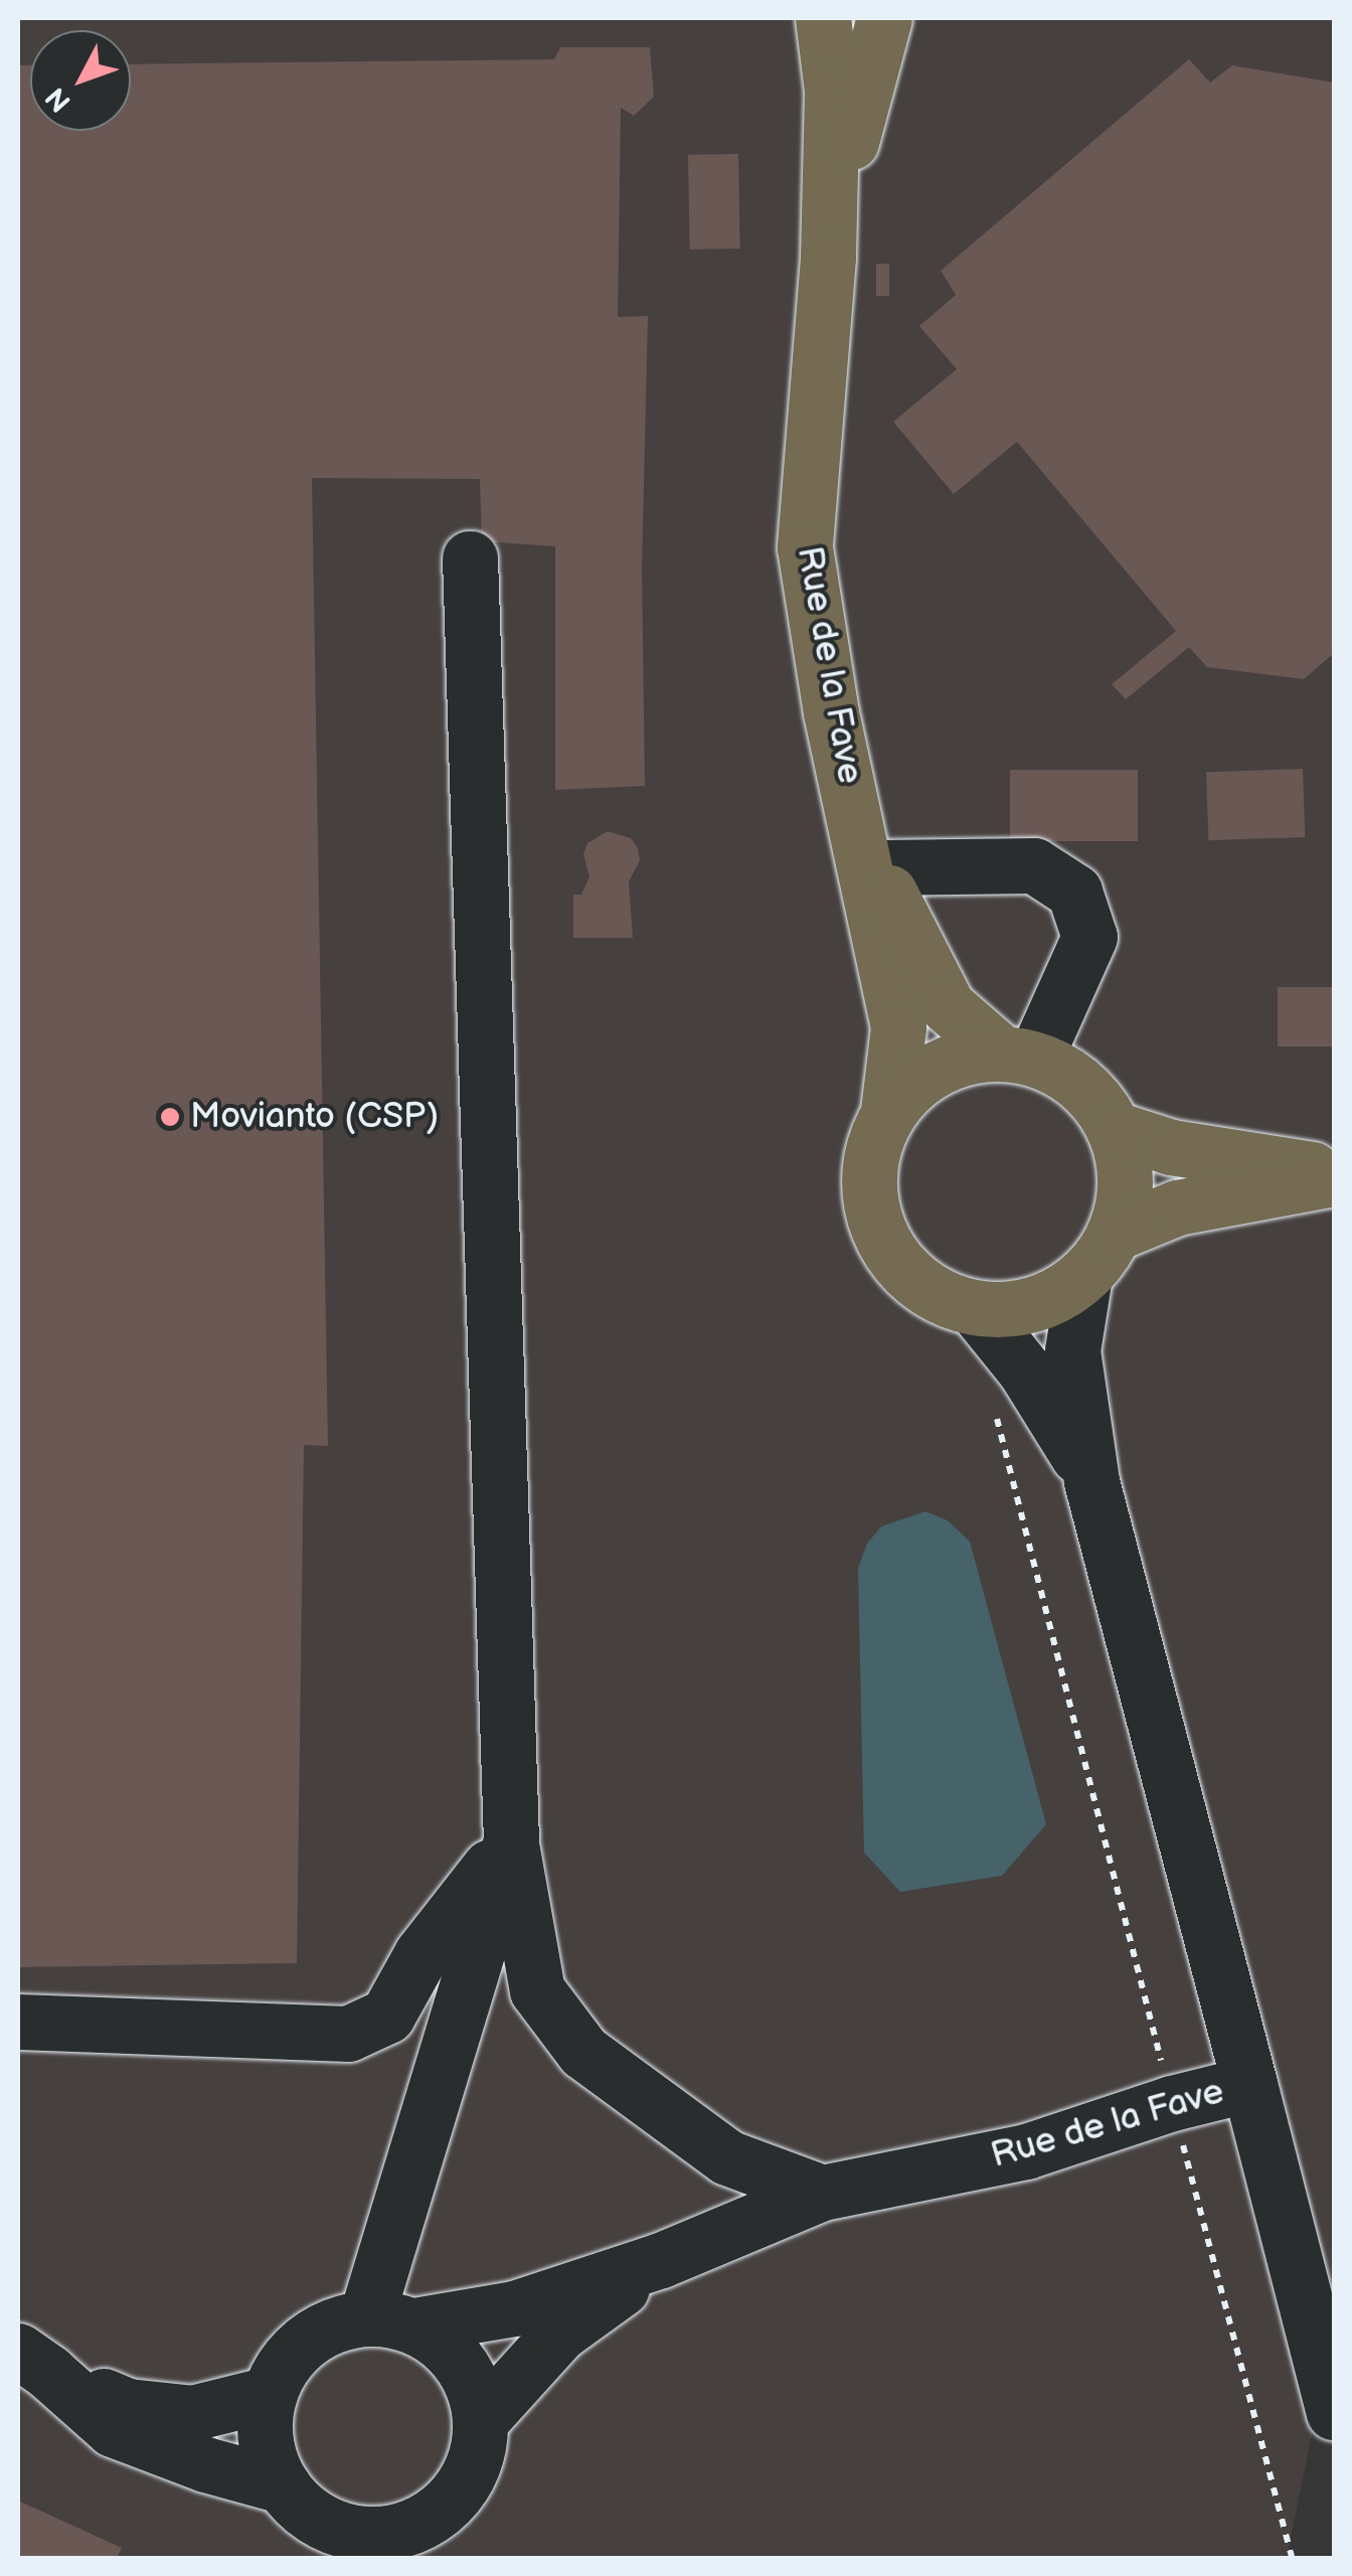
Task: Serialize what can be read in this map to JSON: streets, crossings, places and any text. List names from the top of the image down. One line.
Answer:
{"streets":{"main road":["Rue de la Fave"]},"places":["Movianto (CSP)"],"north":"bottom left"}
